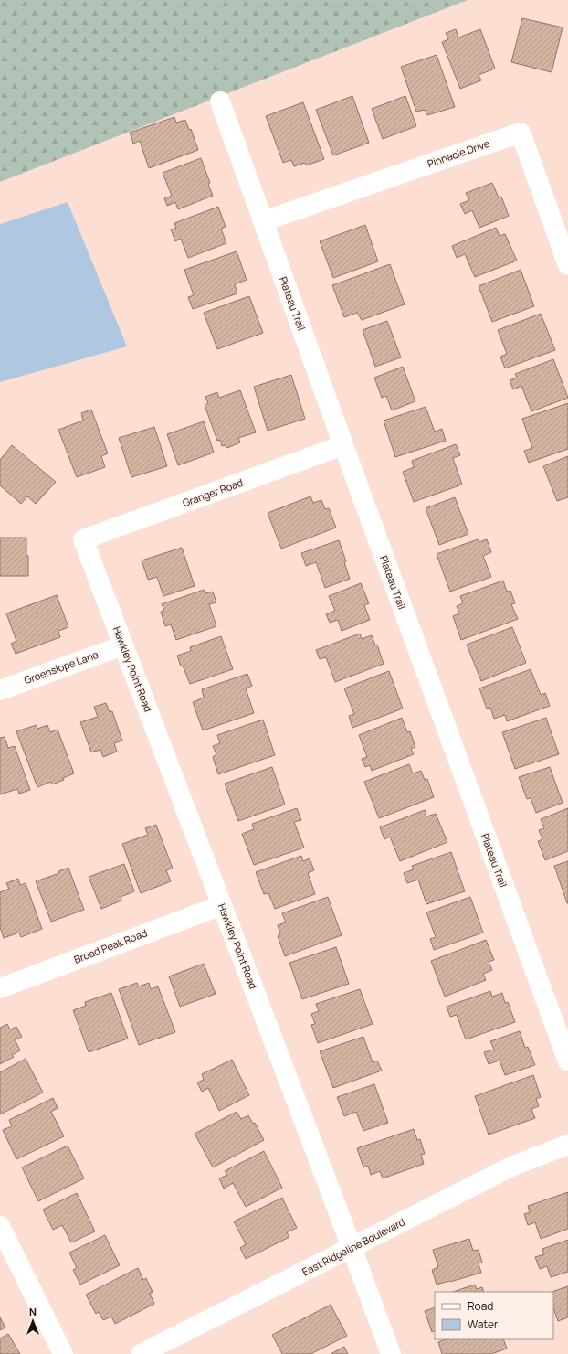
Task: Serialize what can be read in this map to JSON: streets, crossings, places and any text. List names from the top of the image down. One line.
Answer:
{"streets":{"street":["Pinnacle Drive","Plateau Trail","Granger Road","Greenslope Lane","Hawkley Point Road","Broad Peak Road","East Ridgeline Boulevard"]},"crossings":[["Pinnacle Drive","Plateau Trail"],["Plateau Trail","Granger Road"],["Granger Road","Hawkley Point Road"],["Greenslope Lane","Hawkley Point Road"],["Hawkley Point Road","Broad Peak Road"],["Hawkley Point Road","East Ridgeline Boulevard"]],"legend":["Road","Water"],"north":"top"}
